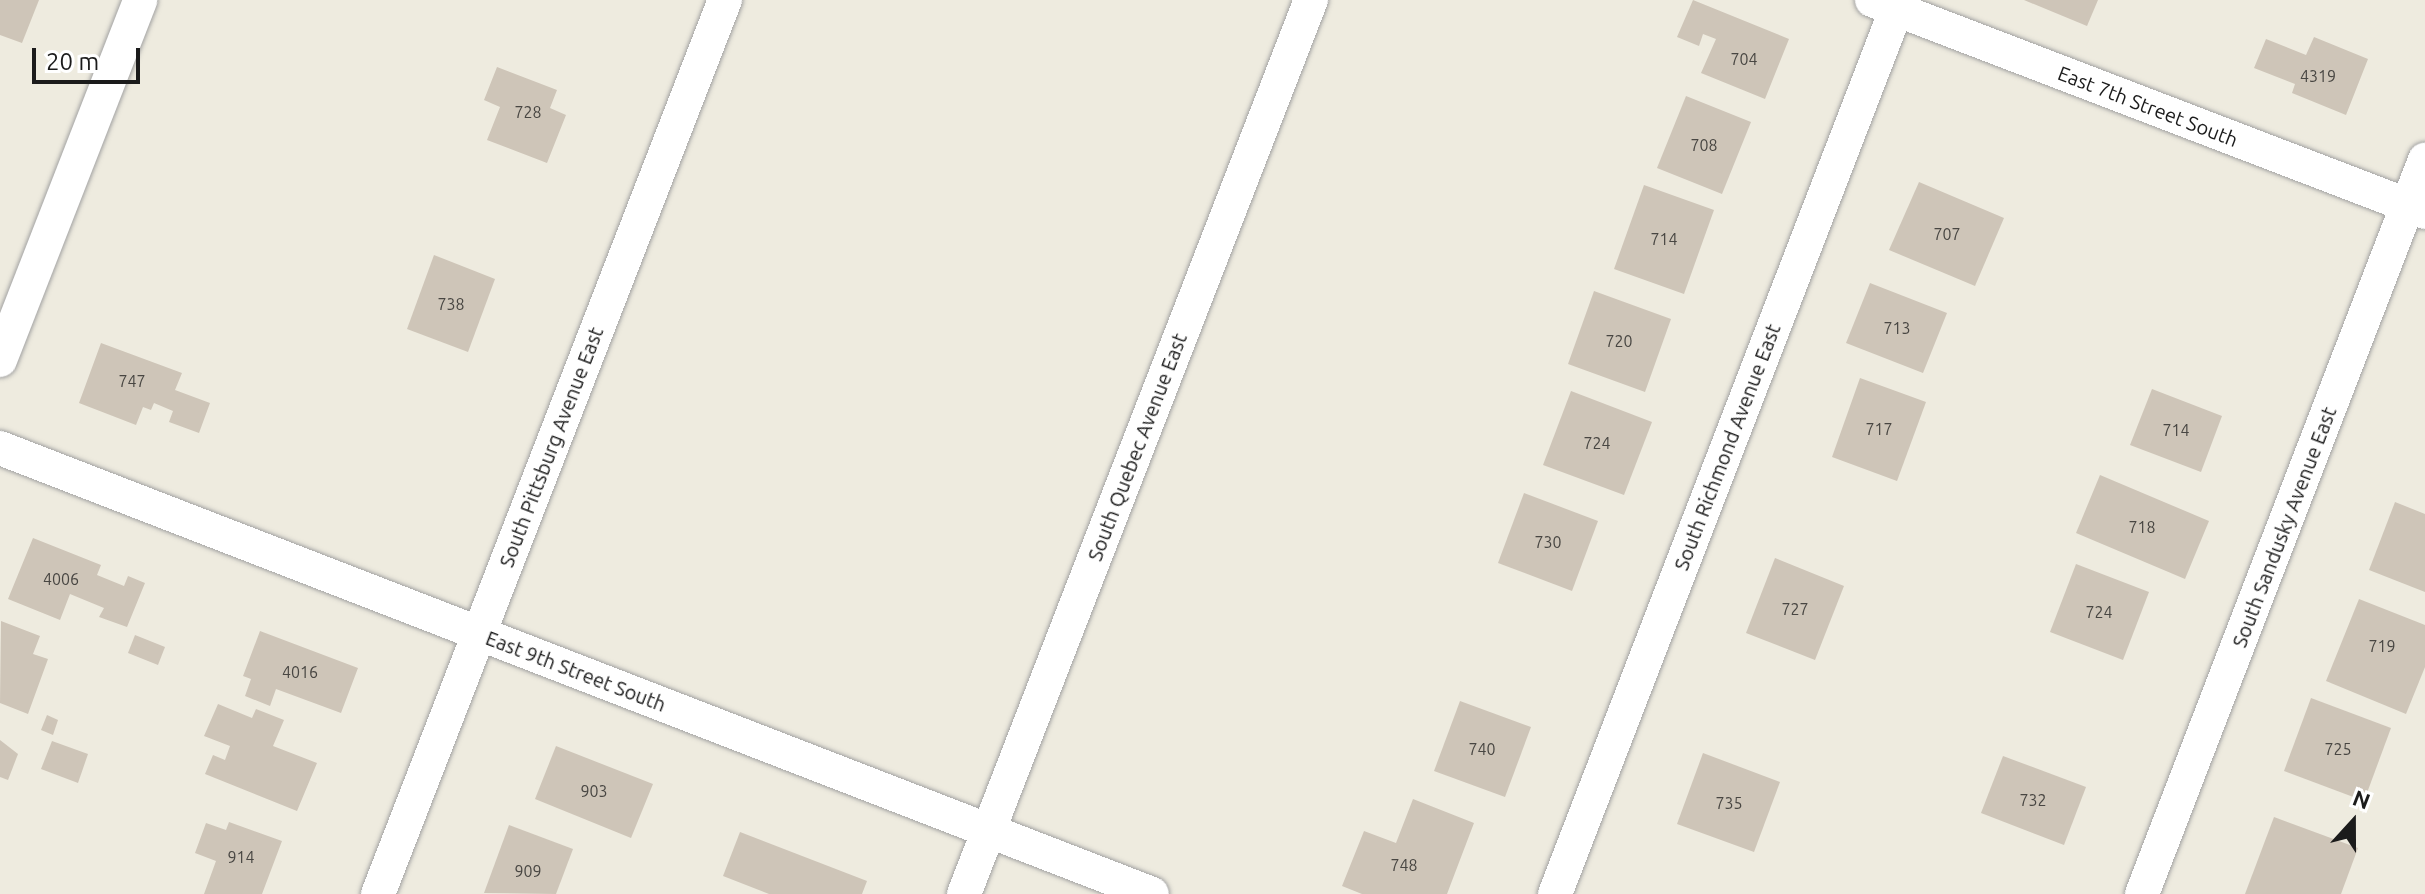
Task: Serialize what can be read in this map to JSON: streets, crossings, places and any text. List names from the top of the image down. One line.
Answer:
{"streets":{"street":["East 7th Street South","South Pittsburg Avenue East","South Quebec Avenue East","South Richmond Avenue East","South Sandusky Avenue East","East 9th Street South"]},"crossings":[["East 7th Street South","South Richmond Avenue East"],["East 7th Street South","South Sandusky Avenue East"],["South Pittsburg Avenue East","East 9th Street South"],["South Quebec Avenue East","East 9th Street South"]],"house_numbers":["704","4319","728","708","707","714","738","713","720","747","717","714","724","718","730","4006","727","724","719","4016","740","725","903","732","735","914","748","909"],"scale_bar":"20 m","north":"top"}
